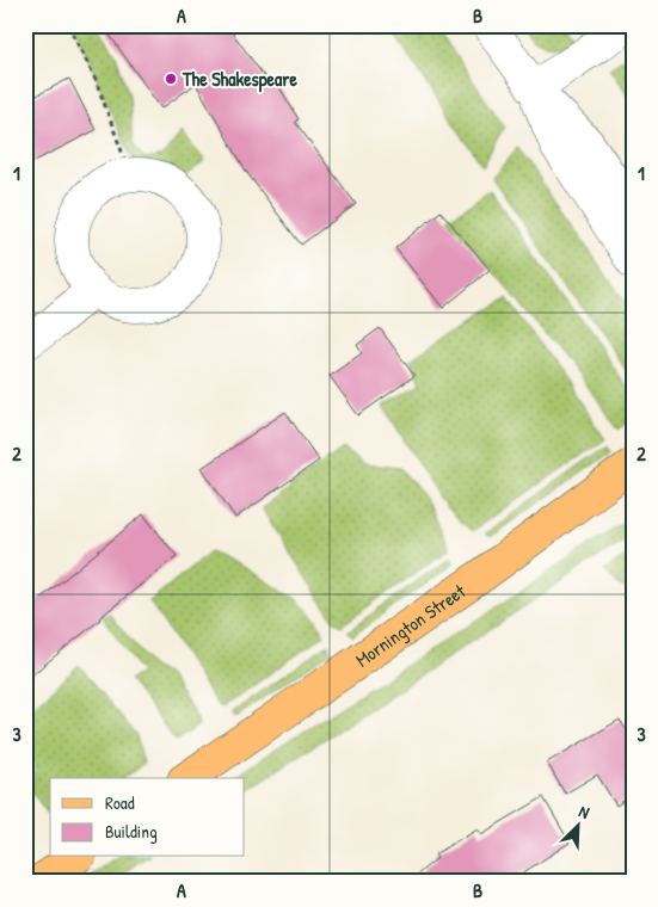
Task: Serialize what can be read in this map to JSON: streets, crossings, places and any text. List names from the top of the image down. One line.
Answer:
{"streets":{"main road":["Mornington Street"]},"places":["The Shakespeare"],"legend":["Road","Building"],"north":"top right","grid":{"columns":["A","B"],"rows":["1","2","3"]}}
